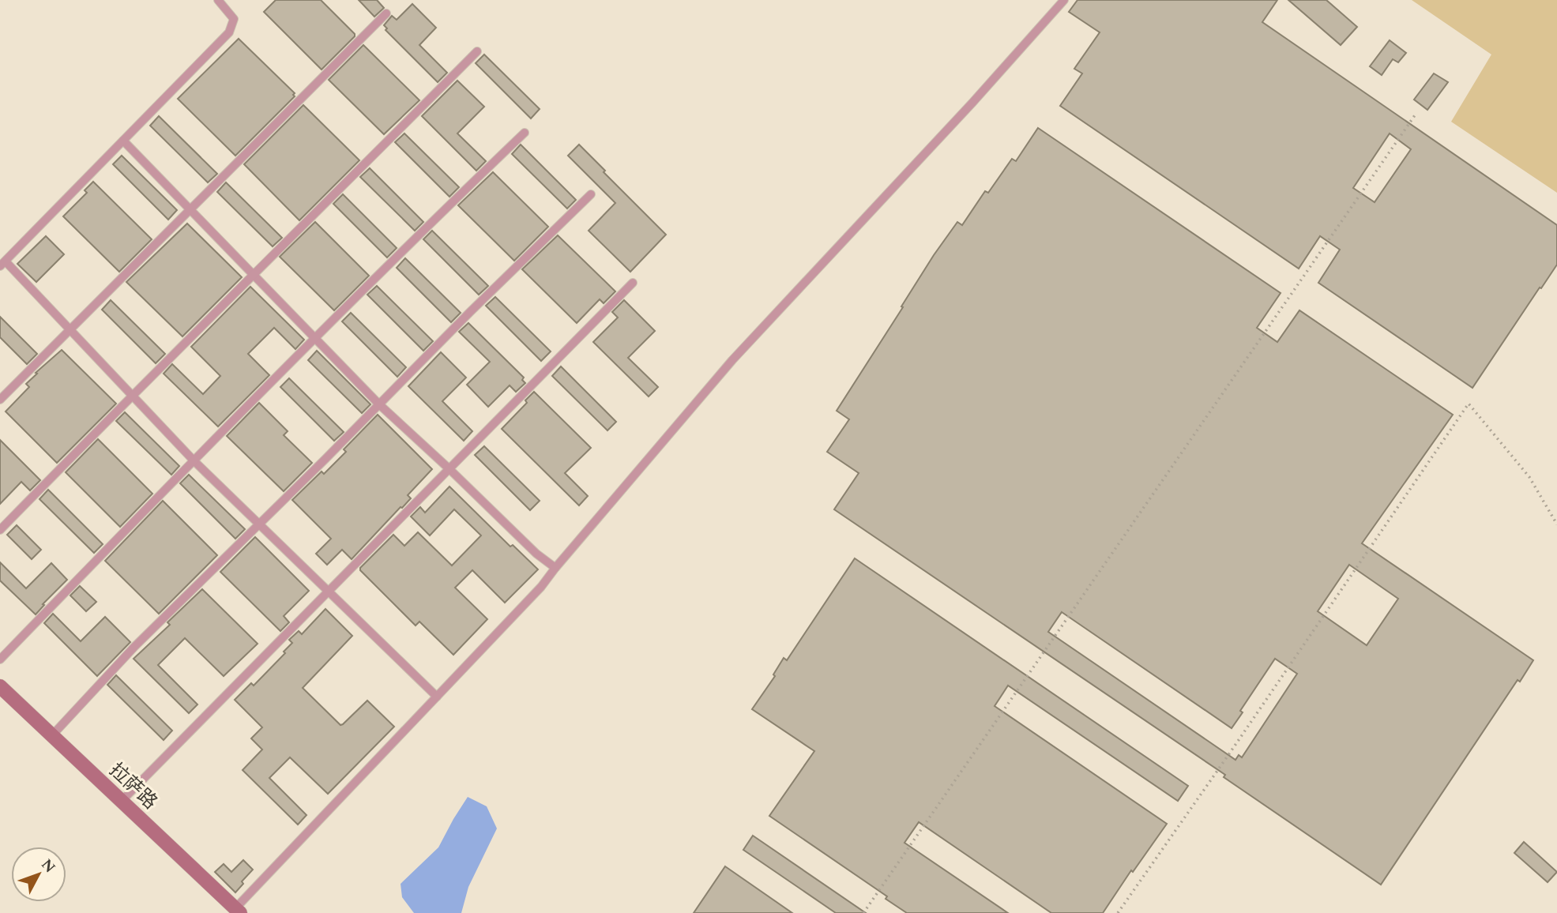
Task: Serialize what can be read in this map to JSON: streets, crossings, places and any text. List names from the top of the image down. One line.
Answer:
{"streets":{"street":["拉萨路"]},"north":"top right"}
